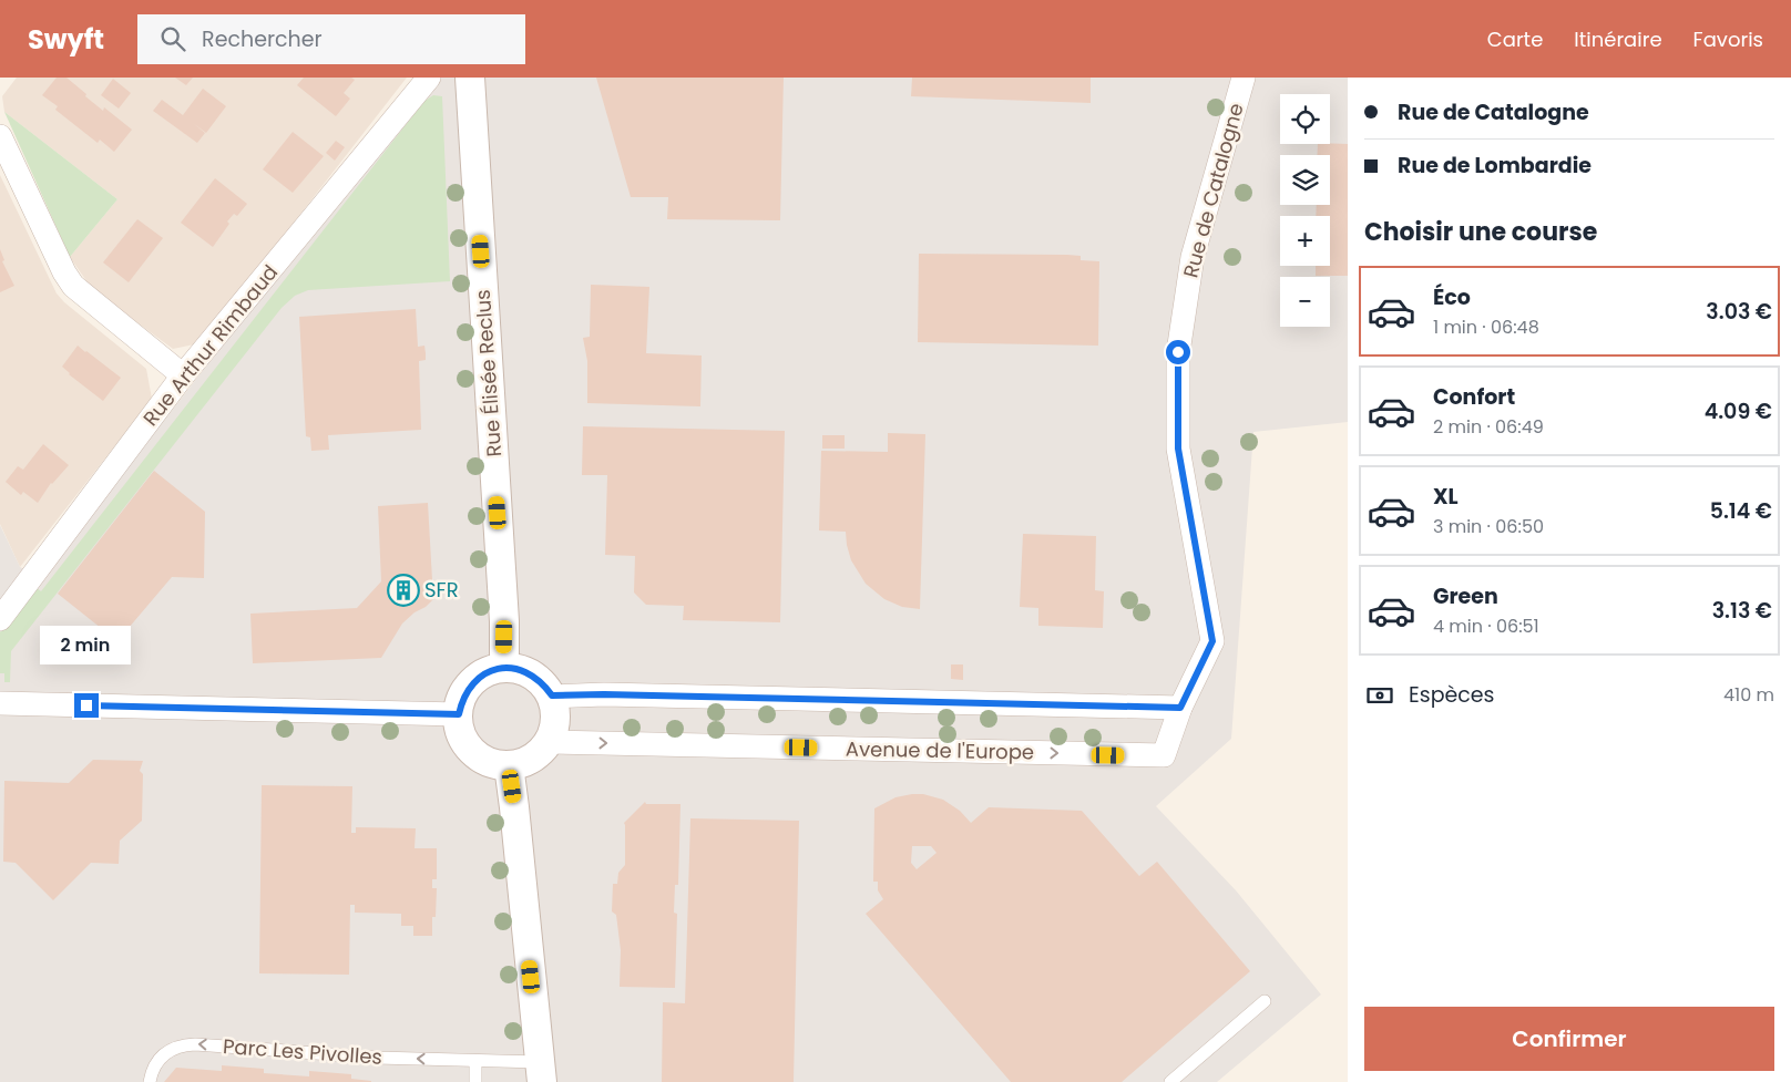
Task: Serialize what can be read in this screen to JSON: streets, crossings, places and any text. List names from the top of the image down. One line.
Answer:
{"streets":{"street":["Rue de Catalogne","Rue Arthur Rimbaud","Rue Élisée Reclus","Avenue de l'Europe"],"lane":["Parc Les Pivolles"]},"crossings":[["Rue de Catalogne","Avenue de l'Europe"],["Rue Élisée Reclus","Avenue de l'Europe"]],"one_way":["Parc Les Pivolles"],"places":{"building":["SFR"]},"page":{"header":"Swyft","search":"Rechercher","nav":["Carte","Itinéraire","Favoris"],"banner":["Rue de Catalogne","Rue de Lombardie"],"map_buttons":["+","−"],"heading":"Choisir une course","list":[{"name":"Éco","note":"1 min · 06:48","value":"3.03 €"},{"name":"Confort","note":"2 min · 06:49","value":"4.09 €"},{"name":"XL","note":"3 min · 06:50","value":"5.14 €"},{"name":"Green","note":"4 min · 06:51","value":"3.13 €"}],"bubble":"2 min","pay":["Espèces","410 m"],"buttons":"Confirmer"}}
